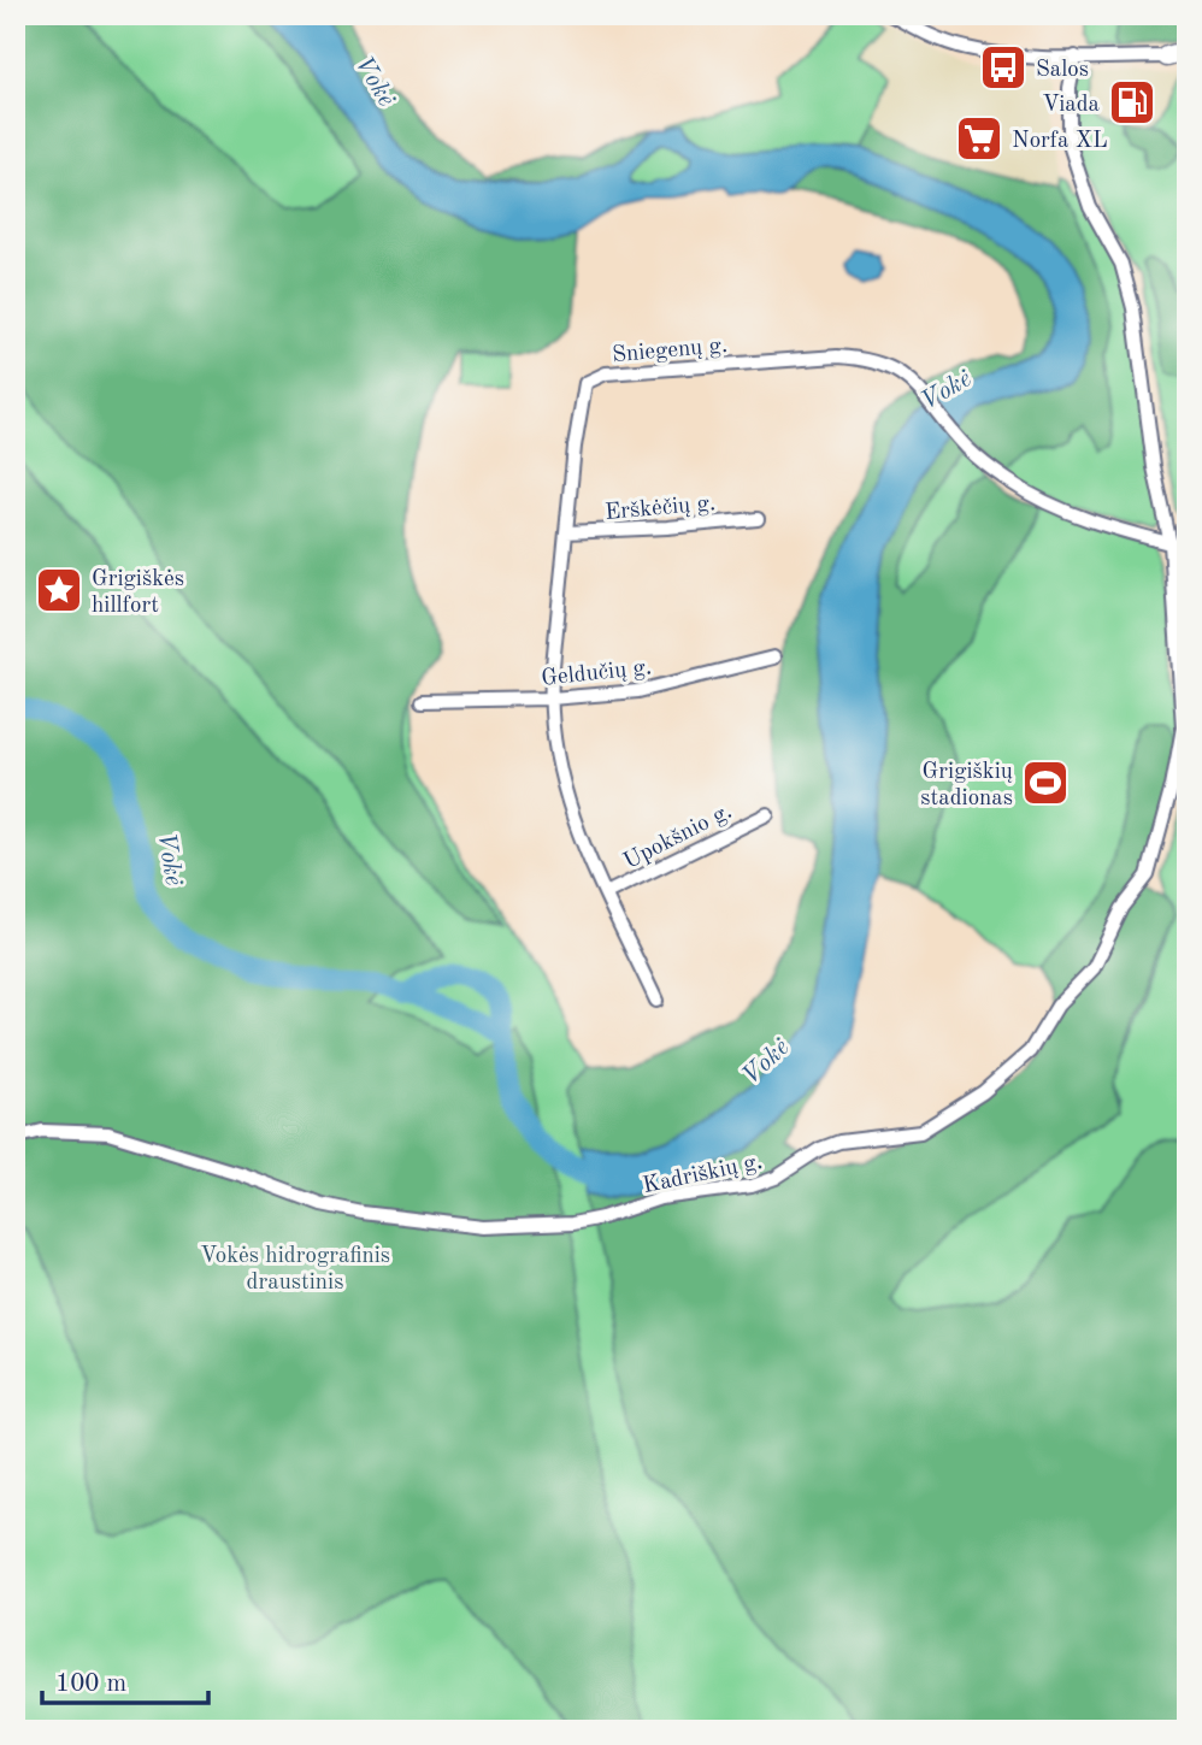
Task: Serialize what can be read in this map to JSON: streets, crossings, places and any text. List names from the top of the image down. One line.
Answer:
{"streets":{"street":["Sniegenų g.","Erškėčių g.","Geldučių g.","Upokšnio g.","Kadriškių g."]},"crossings":[["Sniegenų g.","Erškėčių g."],["Sniegenų g.","Geldučių g."],["Sniegenų g.","Upokšnio g."],["Sniegenų g.","Kadriškių g."]],"water":["Vokė"],"parks":["Vokės hidrografinis draustinis"],"places":{"bus stop":["Salos"],"fuel station":["Viada"],"supermarket":["Norfa XL"],"place":["Grigiškės hillfort"],"sports":["Grigiškių stadionas"]},"scale_bar":"100 m"}
